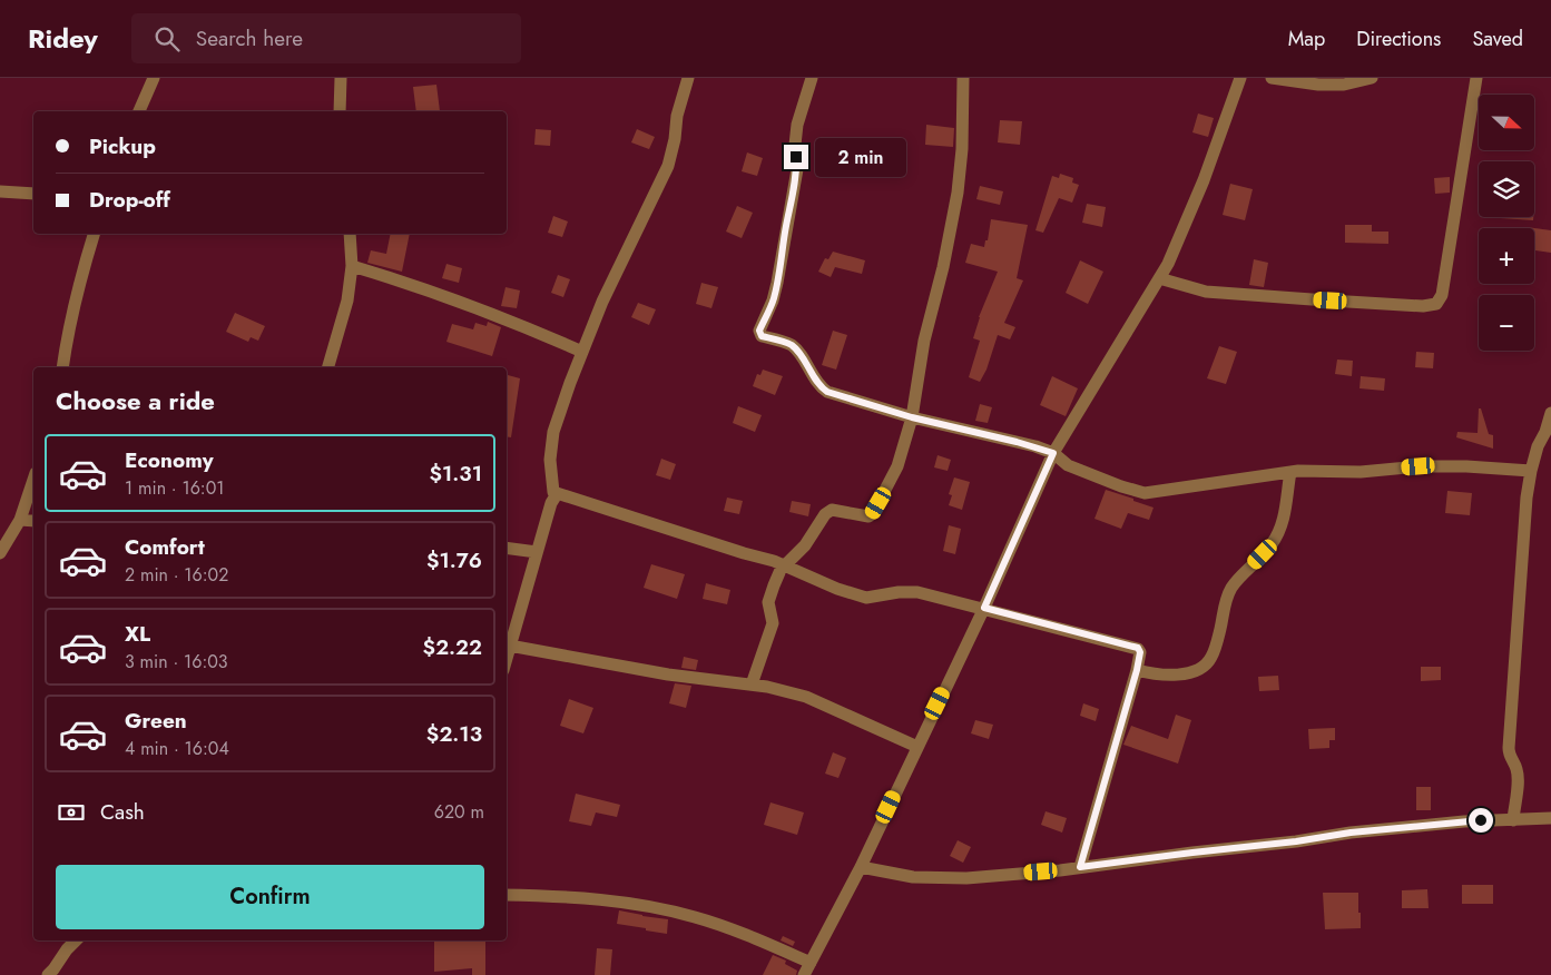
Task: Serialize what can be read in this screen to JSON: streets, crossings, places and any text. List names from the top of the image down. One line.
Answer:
{"north":"right","page":{"header":"Ridey","search":"Search here","nav":["Map","Directions","Saved"],"map_buttons":["+","−"],"banner":["Pickup","Drop-off"],"bubble":"2 min","heading":"Choose a ride","list":[{"name":"Economy","note":"1 min · 16:01","value":"$1.31"},{"name":"Comfort","note":"2 min · 16:02","value":"$1.76"},{"name":"XL","note":"3 min · 16:03","value":"$2.22"},{"name":"Green","note":"4 min · 16:04","value":"$2.13"}],"pay":["Cash","620 m"],"buttons":"Confirm"}}
